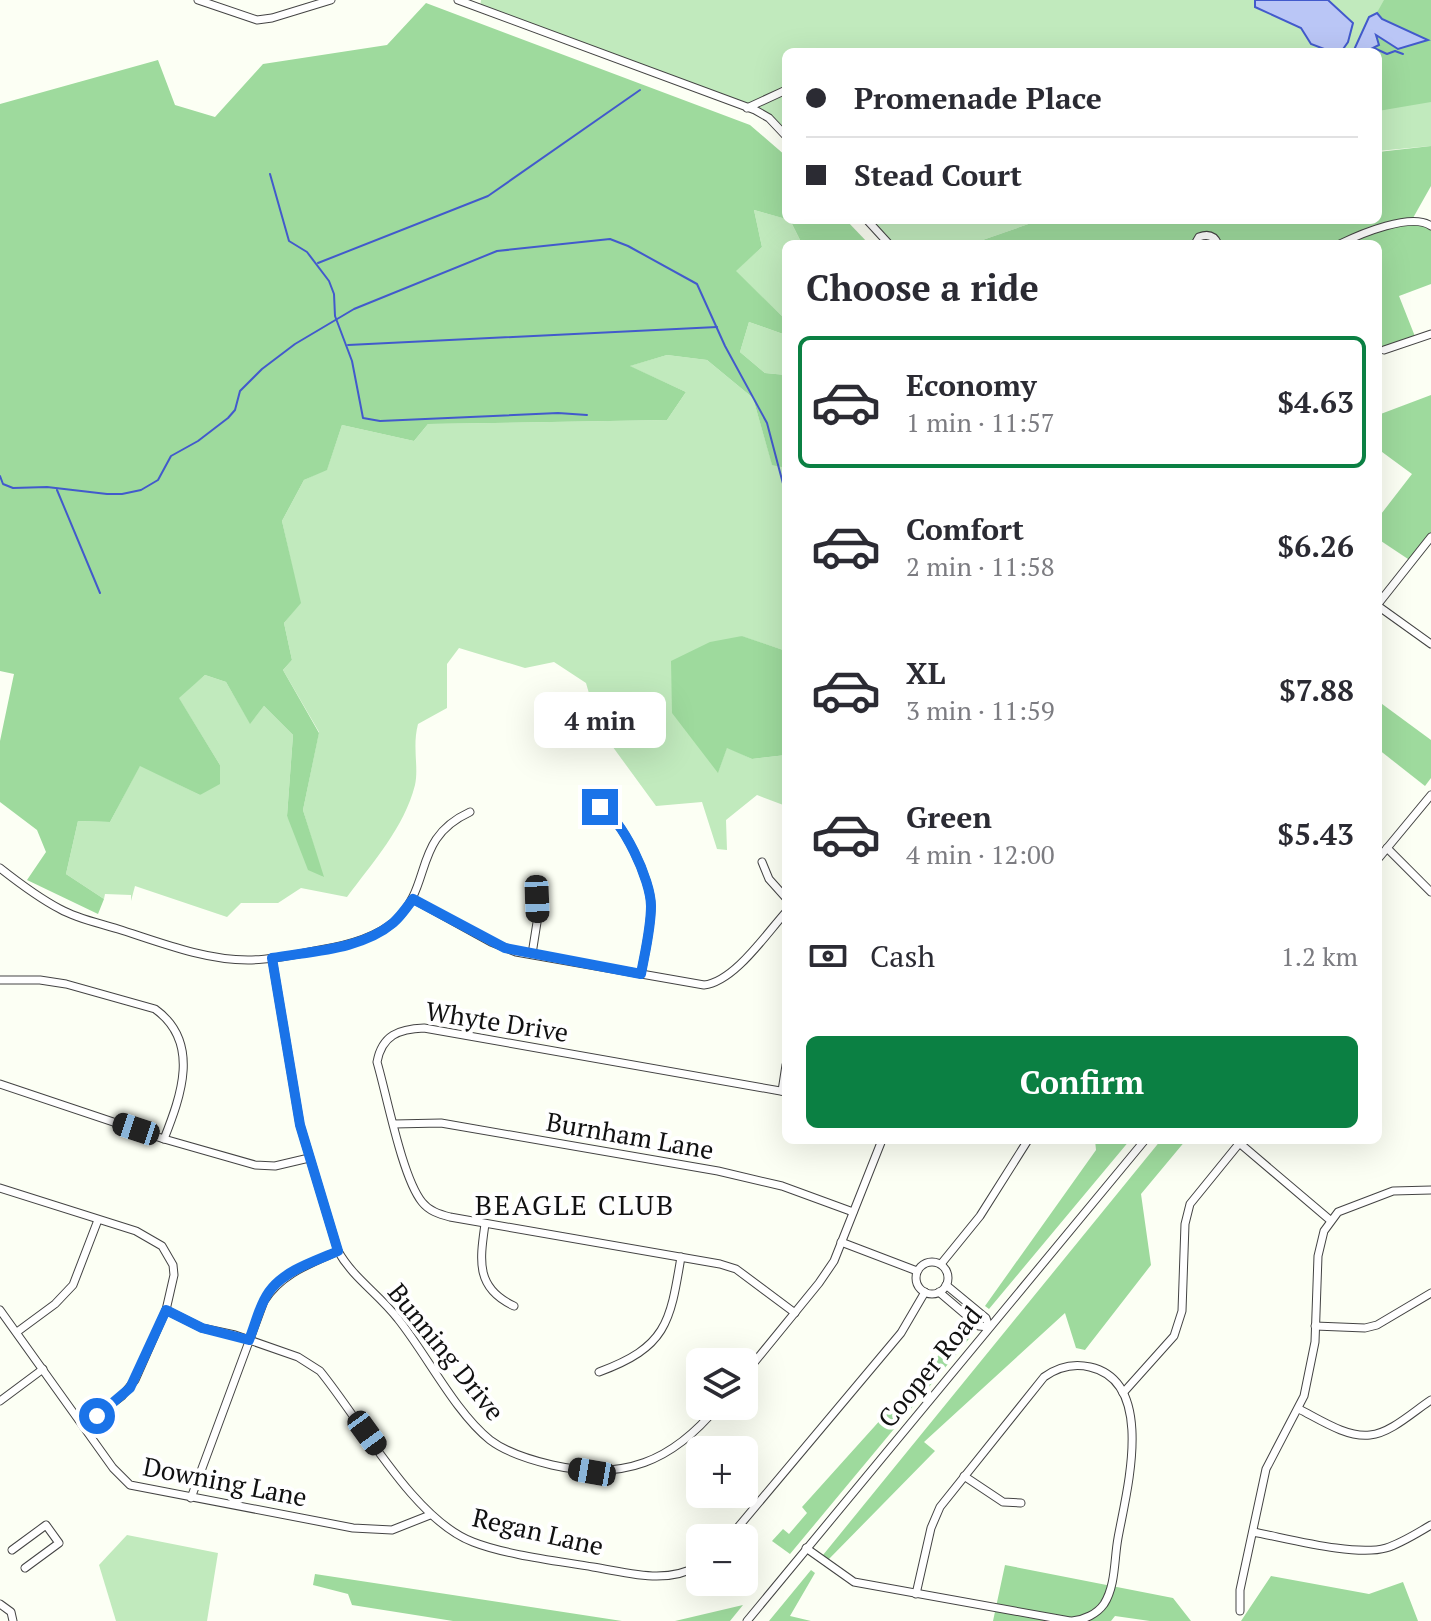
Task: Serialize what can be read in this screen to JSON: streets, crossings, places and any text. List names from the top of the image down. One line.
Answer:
{"streets":{"street":["Whyte Drive","Burnham Lane","Bunning Drive","Cooper Road","Downing Lane","Regan Lane"]},"crossings":[["Whyte Drive","Burnham Lane"],["Downing Lane","Regan Lane"]],"districts":["BEAGLE CLUB"],"page":{"banner":["Promenade Place","Stead Court"],"heading":"Choose a ride","list":[{"name":"Economy","note":"1 min · 11:57","value":"$4.63"},{"name":"Comfort","note":"2 min · 11:58","value":"$6.26"},{"name":"XL","note":"3 min · 11:59","value":"$7.88"},{"name":"Green","note":"4 min · 12:00","value":"$5.43"}],"bubble":"4 min","pay":["Cash","1.2 km"],"buttons":"Confirm","map_buttons":["+","−"]}}
